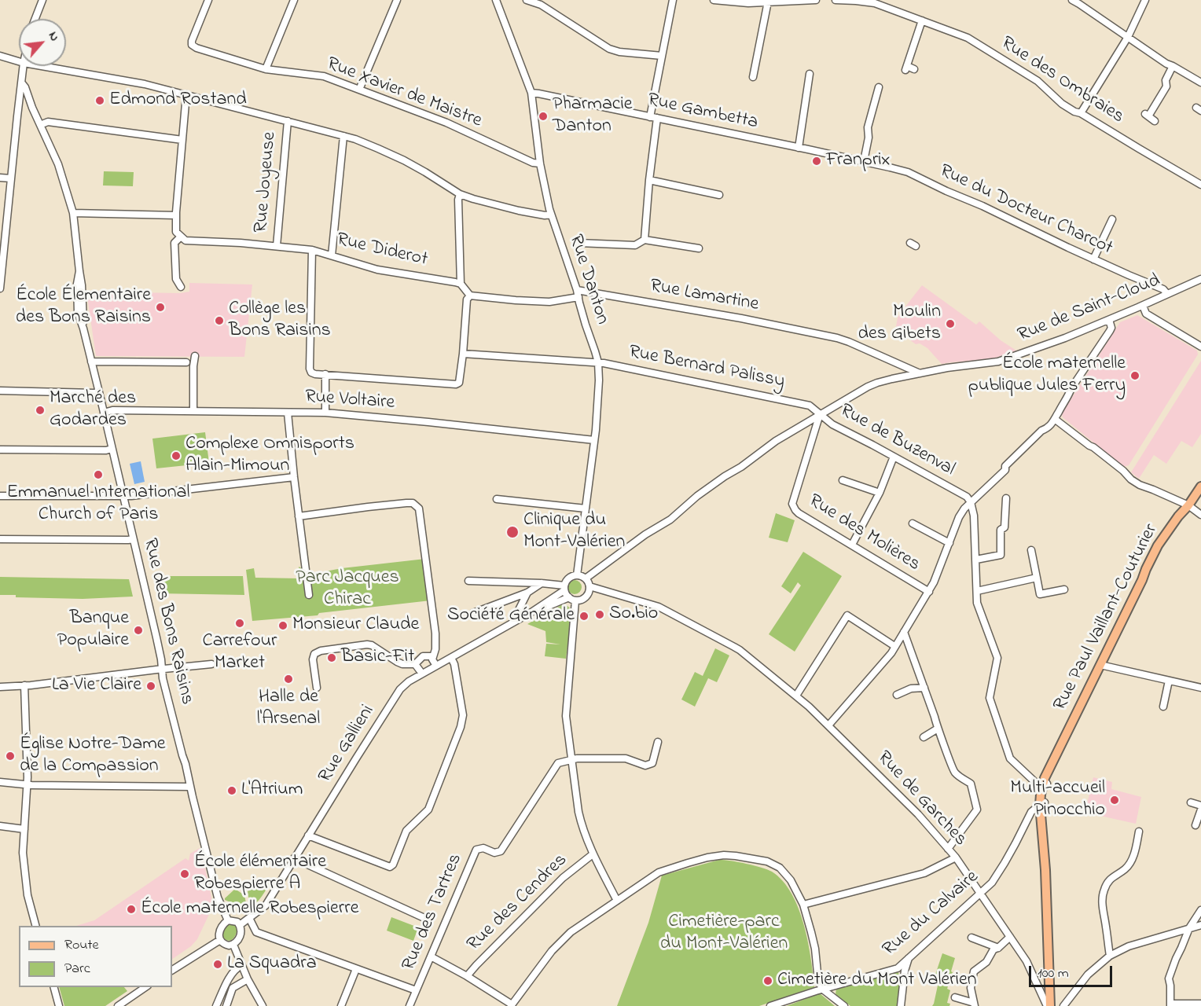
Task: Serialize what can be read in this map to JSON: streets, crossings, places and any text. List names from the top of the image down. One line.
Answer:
{"streets":{"main road":["Rue Paul Vaillant-Couturier"],"street":["Rue des Ombraies","Rue Xavier de Maistre","Rue Gambetta","Rue Joyeuse","Rue du Docteur Charcot","Rue Diderot","Rue Danton","Rue Lamartine","Rue de Saint-Cloud","Rue Bernard Palissy","Rue Voltaire","Rue de Buzenval","Rue des Molières","Rue des Bons Raisins","Rue Gallieni","Rue de Garches","Rue des Cendres","Rue des Tartres","Rue du Calvaire"]},"crossings":[["Rue Xavier de Maistre","Rue Danton"],["Rue Gambetta","Rue du Docteur Charcot"],["Rue Gambetta","Rue Danton"],["Rue Joyeuse","Rue Diderot"],["Rue du Docteur Charcot","Rue de Saint-Cloud"],["Rue Danton","Rue Lamartine"],["Rue Danton","Rue de Saint-Cloud"],["Rue Danton","Rue Bernard Palissy"],["Rue Danton","Rue Voltaire"],["Rue Danton","Rue Gallieni"],["Rue Danton","Rue de Garches"],["Rue Lamartine","Rue de Saint-Cloud"],["Rue de Saint-Cloud","Rue de Buzenval"],["Rue de Saint-Cloud","Rue des Molières"],["Rue de Saint-Cloud","Rue Gallieni"],["Rue de Saint-Cloud","Rue de Garches"],["Rue Bernard Palissy","Rue de Buzenval"],["Rue Voltaire","Rue des Bons Raisins"],["Rue de Buzenval","Rue des Molières"],["Rue Paul Vaillant-Couturier","Rue du Calvaire"],["Rue des Bons Raisins","Rue Gallieni"],["Rue Gallieni","Rue de Garches"],["Rue de Garches","Rue du Calvaire"]],"parks":["Parc Jacques Chirac","Cimetière-parc du Mont-Valérien"],"places":["Edmond Rostand","Pharmacie Danton","Franprix","École Élementaire des Bons Raisins","Collège les Bons Raisins","Moulin des Gibets","École maternelle publique Jules Ferry","Marché des Godardes","Complexe Omnisports Alain-Mimoun","Emmanuel International Church of Paris","Clinique du Mont-Valérien","So.bio","Société Générale","Carrefour Market","Monsieur Claude","Banque Populaire","Basic-Fit","Halle de l'Arsenal","La Vie Claire","Église Notre-Dame de la Compassion","L'Atrium","Multi-accueil Pinocchio","École élémentaire Robespierre A","École maternelle Robespierre","La Squadra","Cimetière du Mont Valérien"],"legend":["Route","Parc"],"scale_bar":"100 m","north":"top right"}
